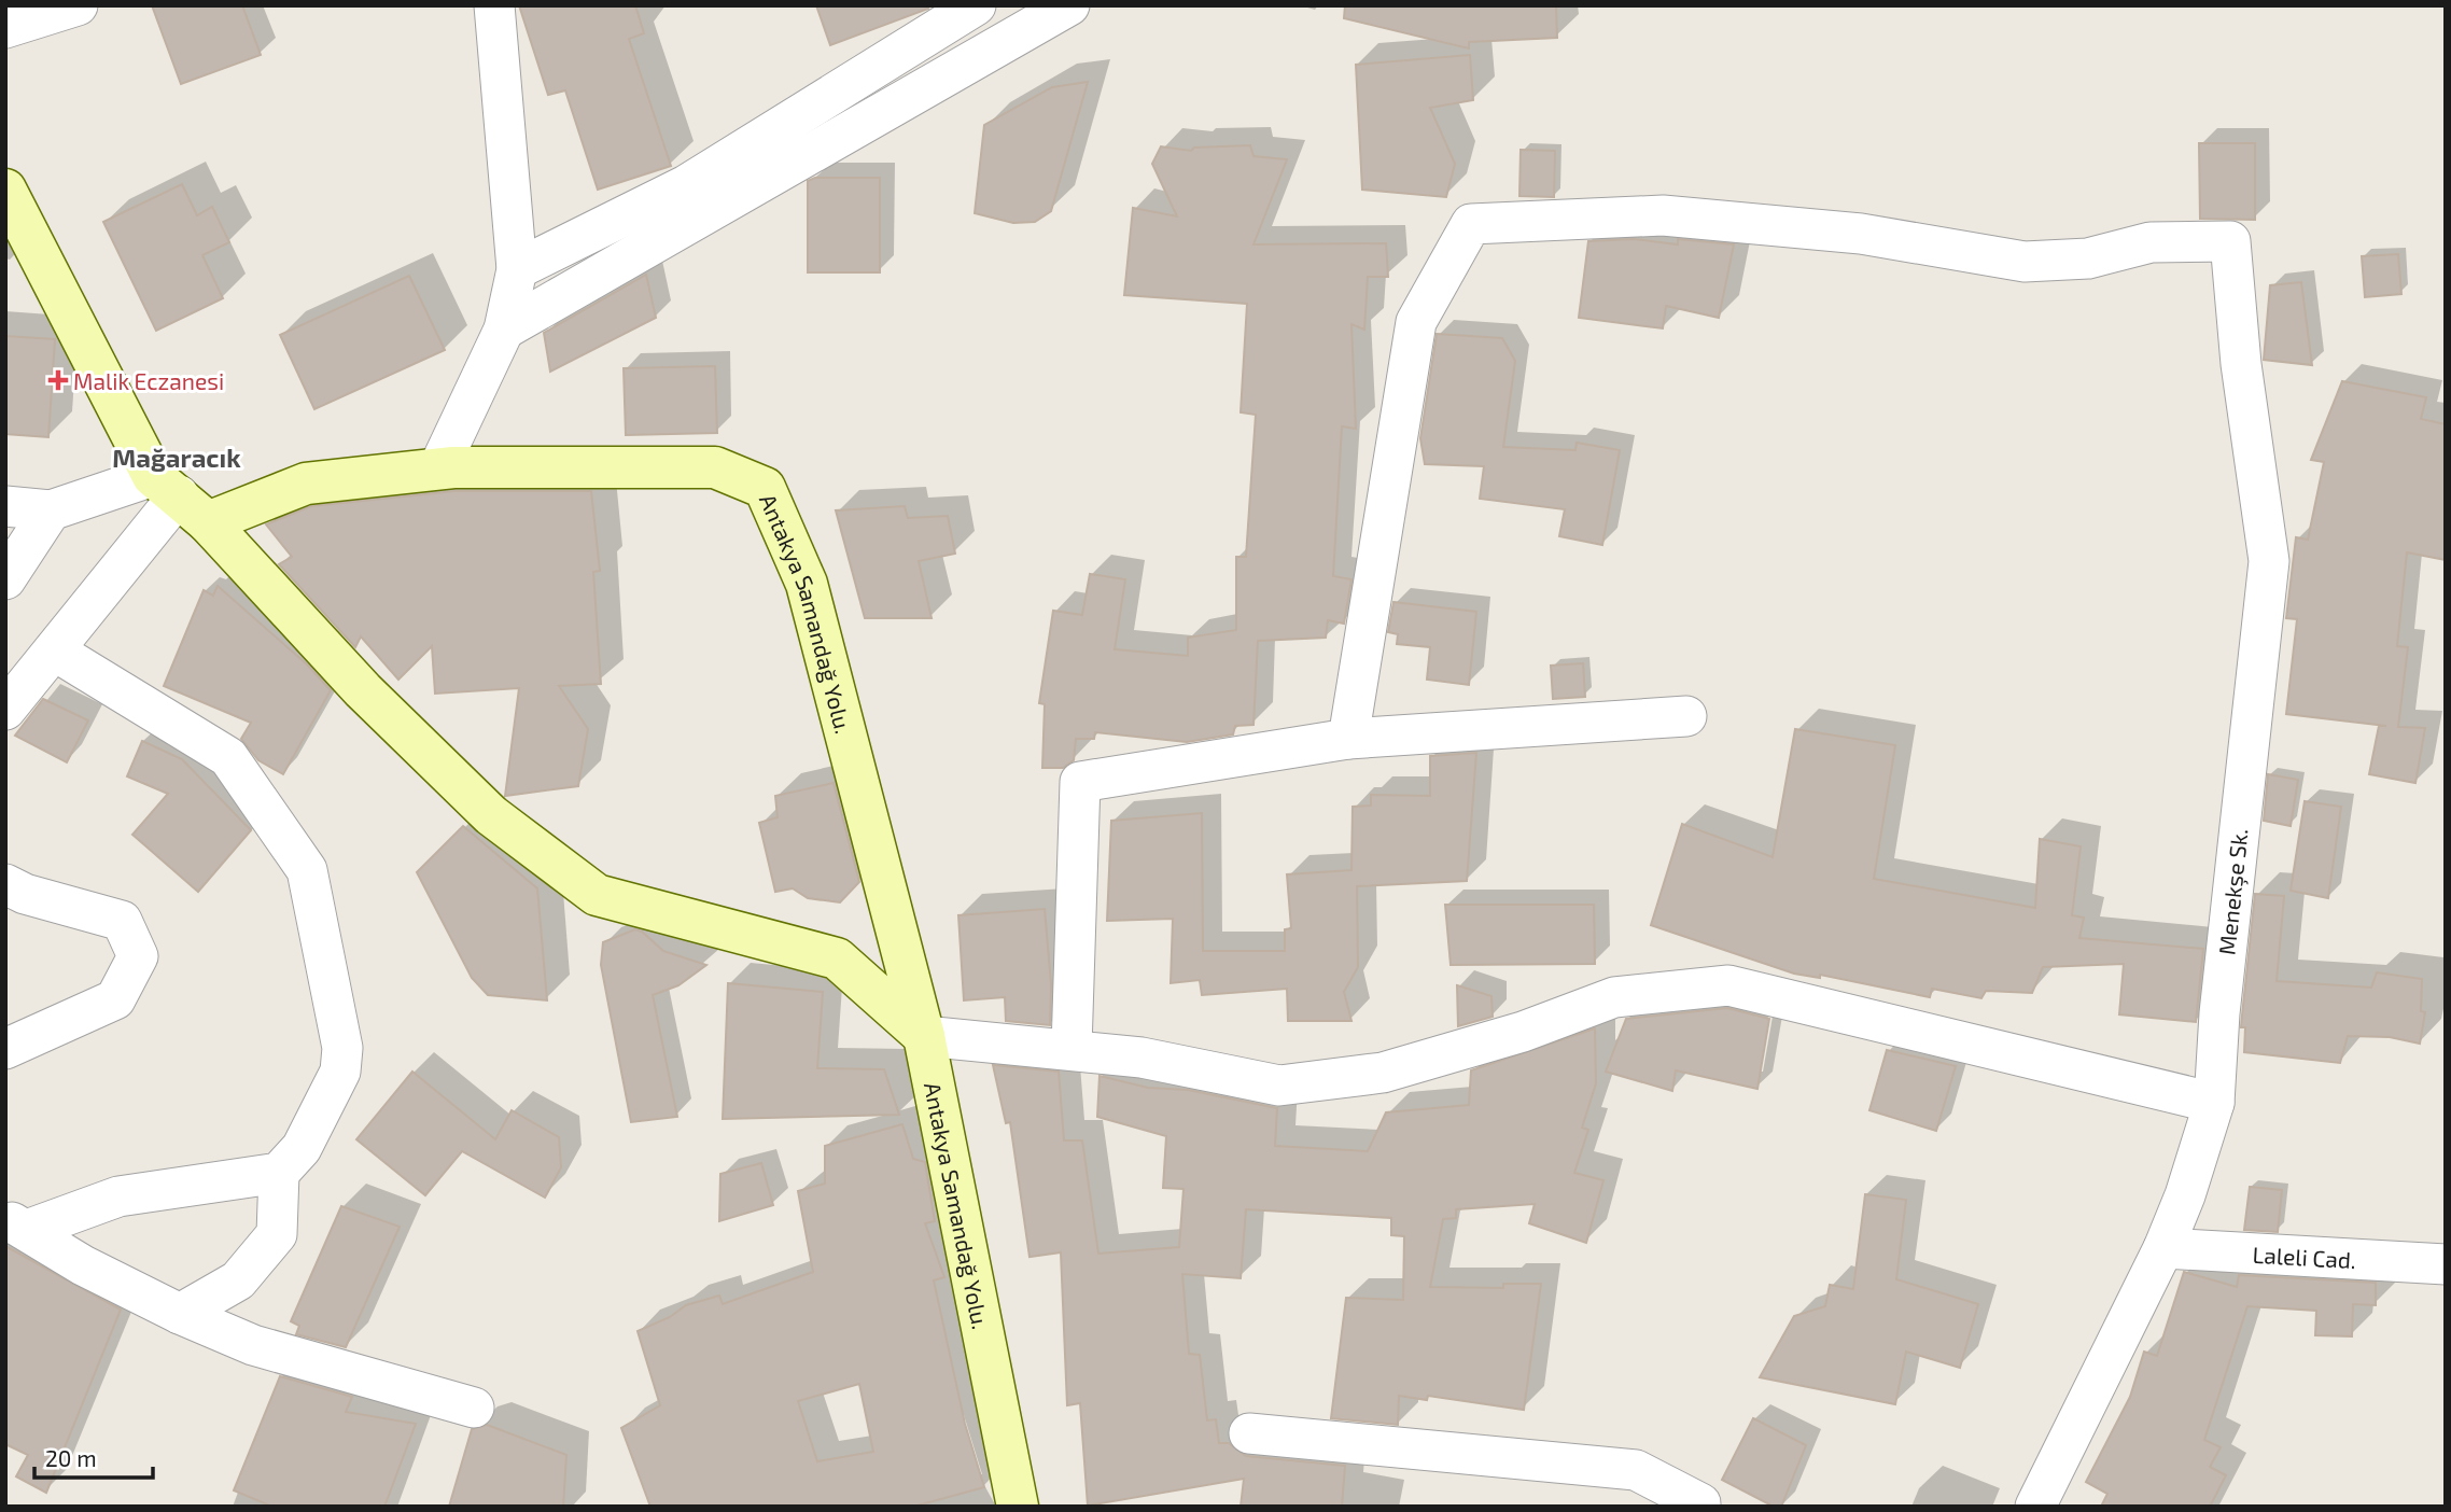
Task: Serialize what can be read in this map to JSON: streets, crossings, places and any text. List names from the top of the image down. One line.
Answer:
{"streets":{"street":["Antakya Samandağ Yolu.","Menekşe Sk.","Laleli Cad."]},"crossings":[["Menekşe Sk.","Laleli Cad."]],"districts":["Mağaracık"],"places":{"health":["Malik Eczanesi"]},"scale_bar":"20 m"}
